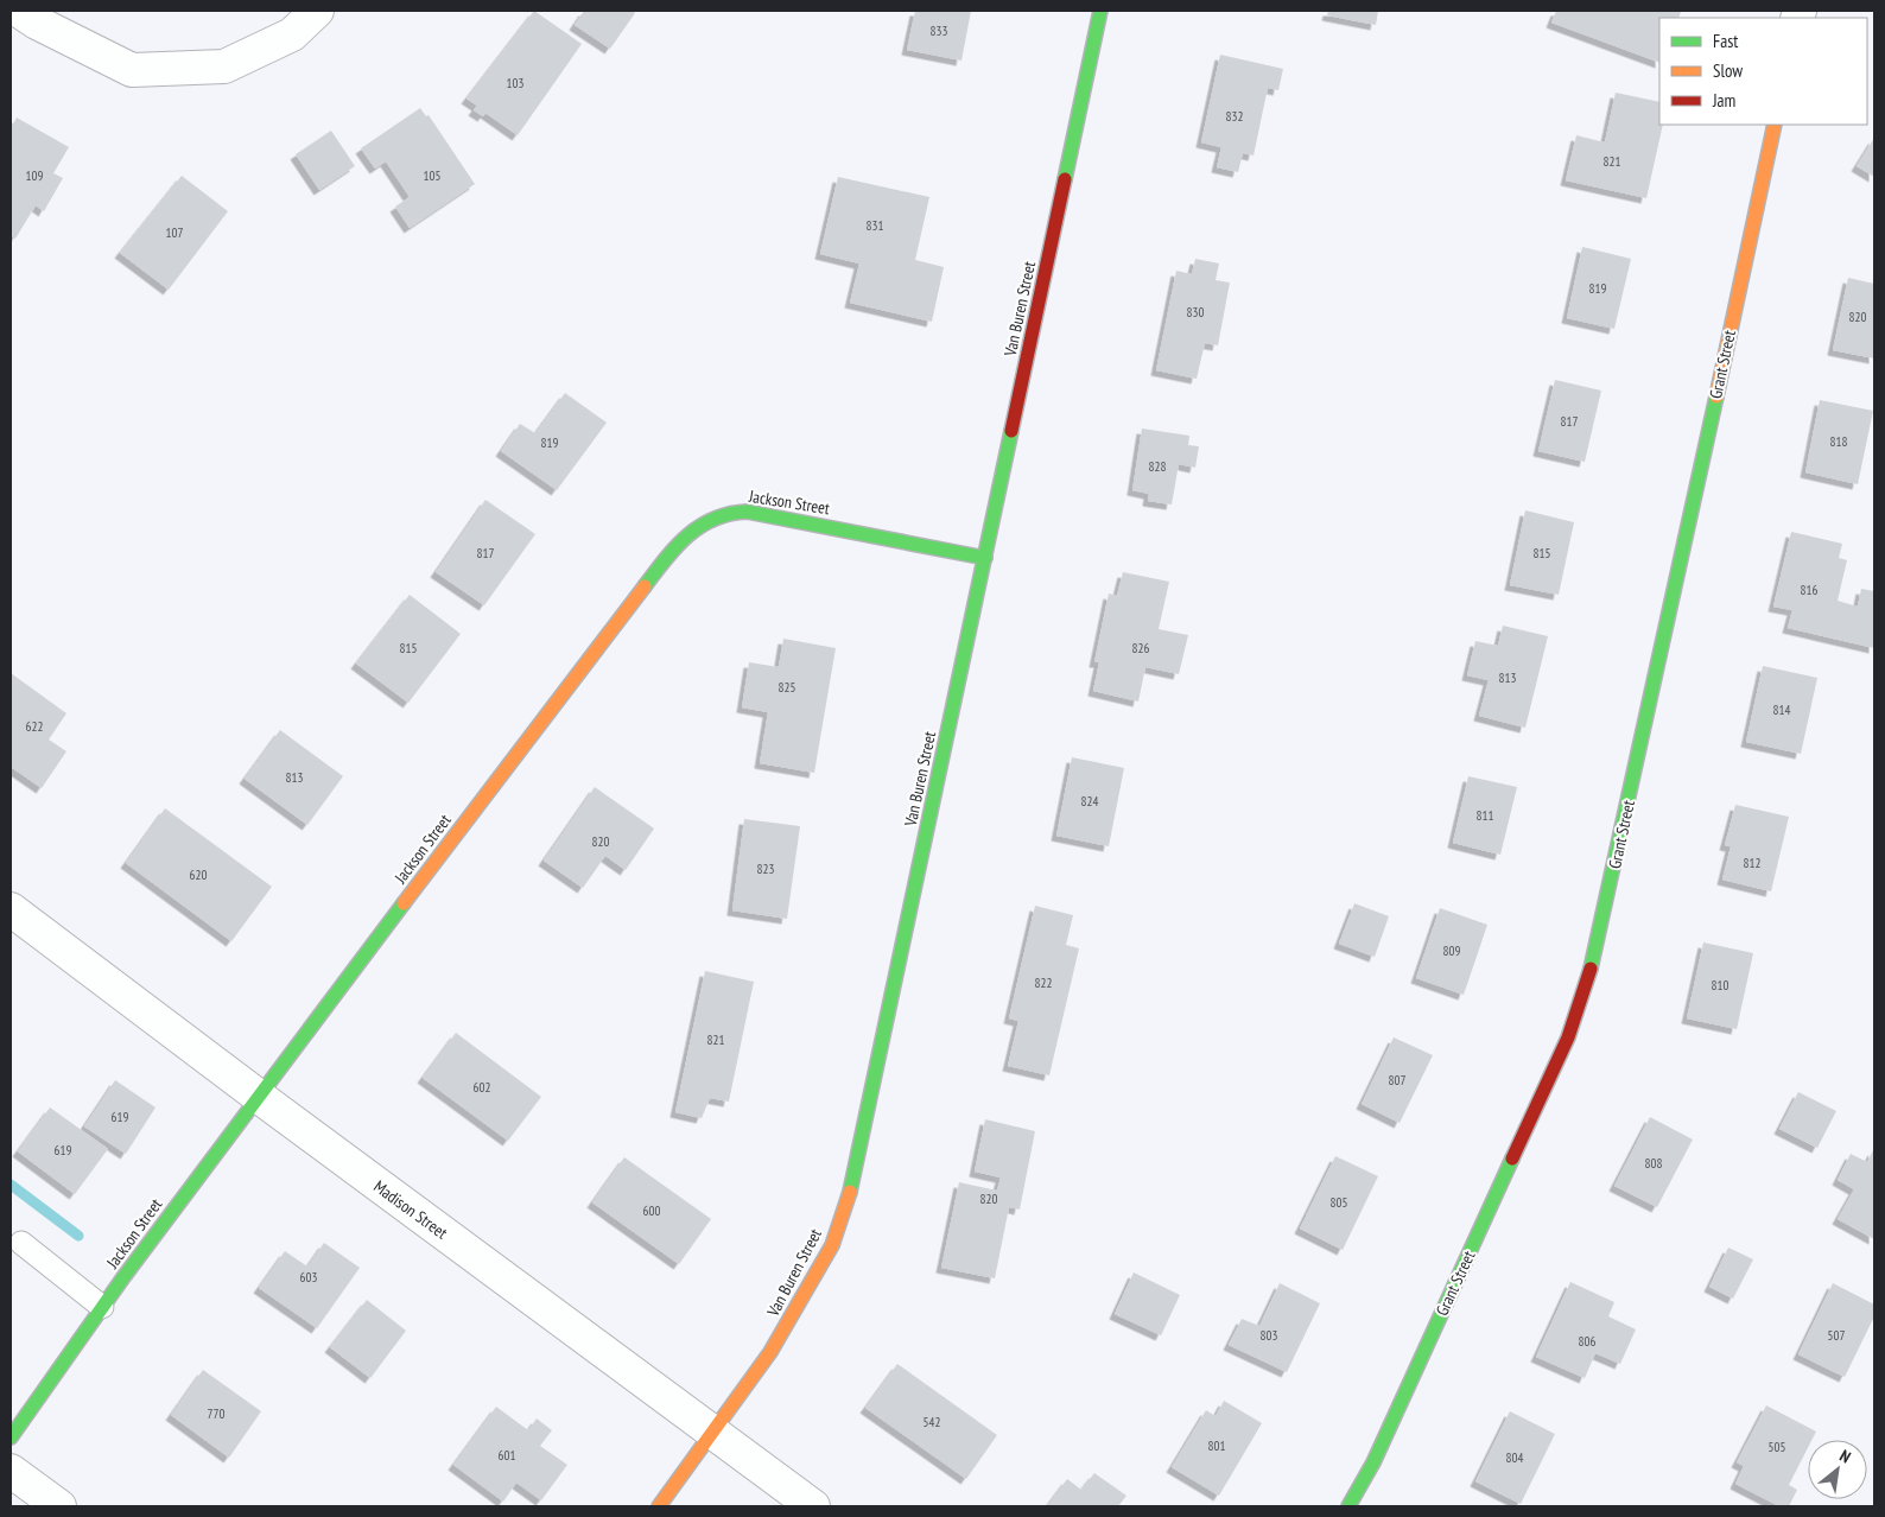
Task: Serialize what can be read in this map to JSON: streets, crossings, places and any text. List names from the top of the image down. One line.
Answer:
{"streets":{"street":["Van Buren Street","Grant Street","Jackson Street","Madison Street"]},"crossings":[["Van Buren Street","Jackson Street"],["Van Buren Street","Madison Street"],["Jackson Street","Madison Street"]],"house_numbers":["833","103","832","821","109","105","831","107","819","830","820","817","818","819","828","817","815","816","815","826","813","825","814","622","813","824","811","820","812","823","620","809","822","810","821","807","602","619","619","808","820","805","600","603","803","507","806","770","542","801","505","601","804"],"legend":["Fast","Slow","Jam"],"north":"top right"}
